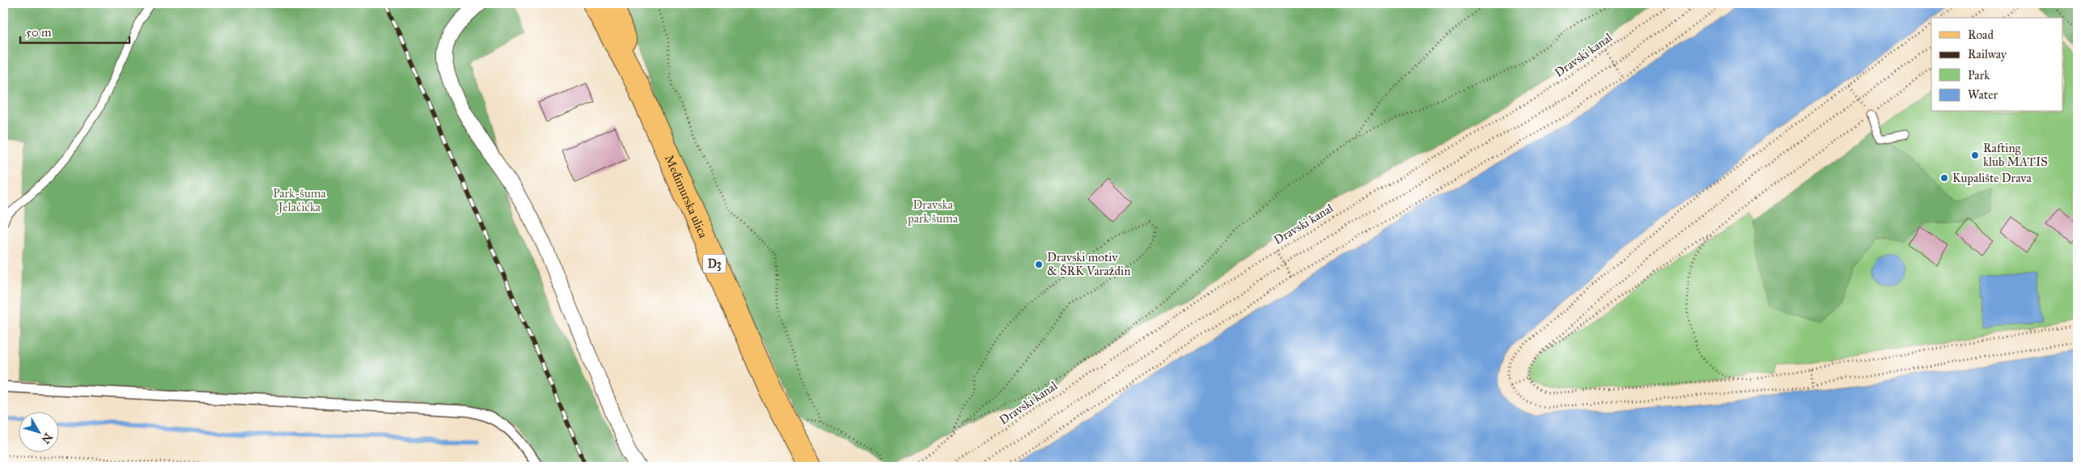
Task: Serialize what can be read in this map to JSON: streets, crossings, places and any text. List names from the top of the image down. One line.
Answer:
{"streets":{"main road":["Međimurska ulica","D3"],"path":["Dravski kanal"]},"parks":["Park-šuma Jelačićka","Dravska park šuma"],"places":["Rafting klub MATIS","Kupalište Drava","Dravski motiv & ŠRK Varaždin"],"legend":["Road","Railway","Park","Water"],"scale_bar":"50 m","north":"bottom right"}
